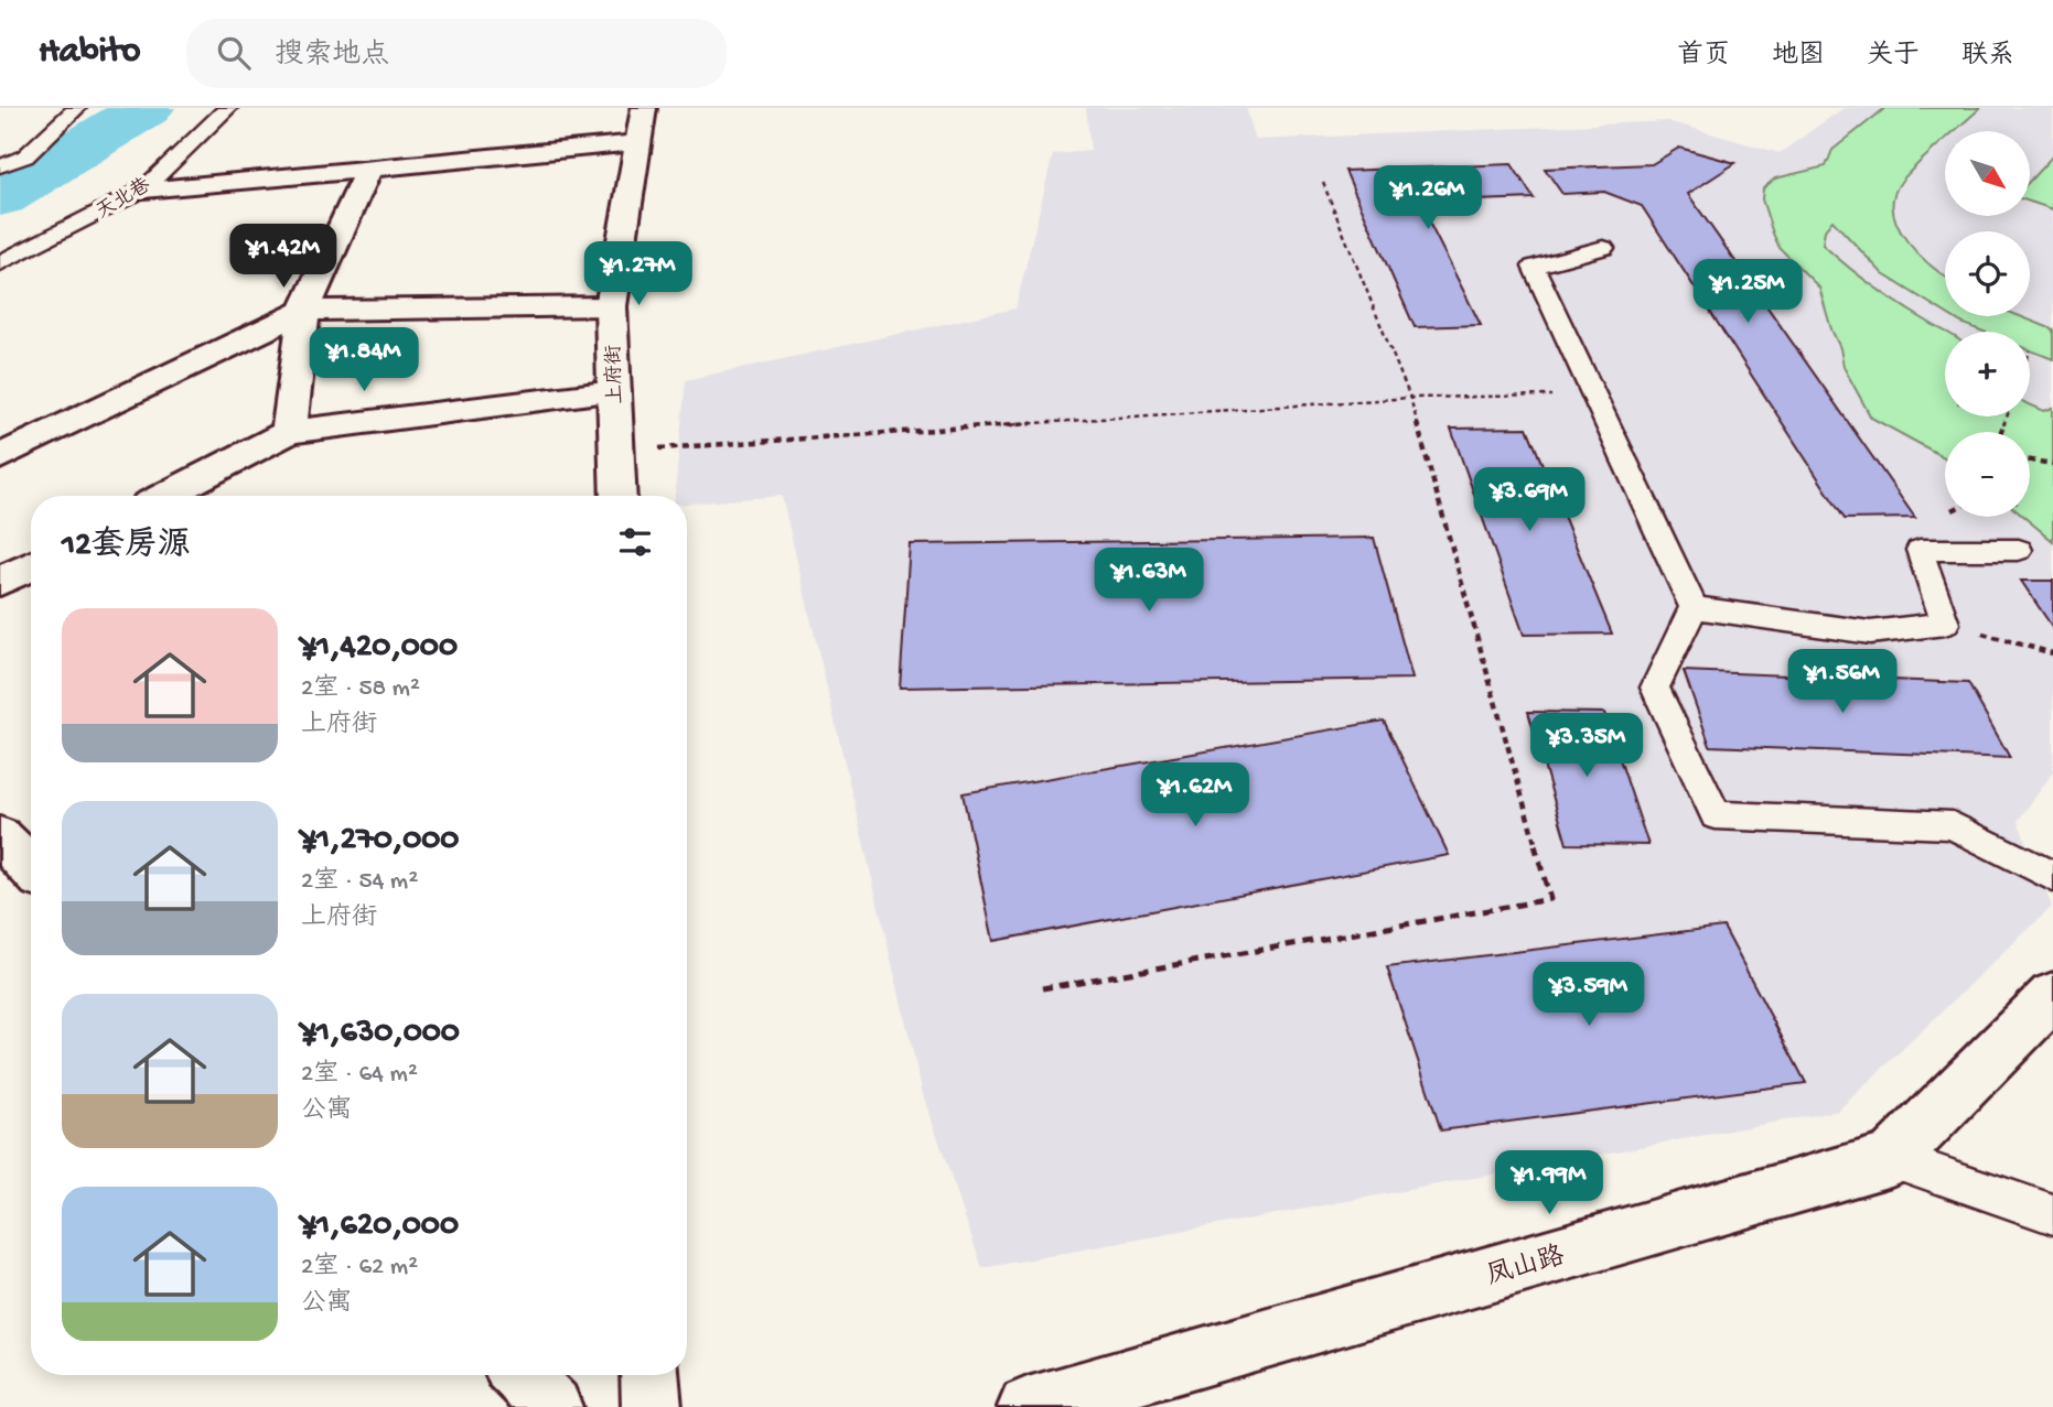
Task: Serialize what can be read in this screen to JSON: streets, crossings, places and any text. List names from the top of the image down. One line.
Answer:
{"streets":{"street":["上府街","凤山路"],"lane":["天北巷"]},"north":"bottom right","page":{"header":"Habito","search":"搜索地点","nav":["首页","地图","关于","联系"],"map_buttons":["+","−"],"price":["¥1.26M","¥1.42M","¥1.27M","¥1.25M","¥1.84M","¥3.69M","¥1.63M","¥1.56M","¥3.35M","¥1.62M","¥3.59M","¥1.99M"],"heading":"12套房源","list":[{"name":"¥1,420,000","note":"2室 · 58 m² · 上府街"},{"name":"¥1,270,000","note":"2室 · 54 m² · 上府街"},{"name":"¥1,630,000","note":"2室 · 64 m² · 公寓"},{"name":"¥1,620,000","note":"2室 · 62 m² · 公寓"}]}}
